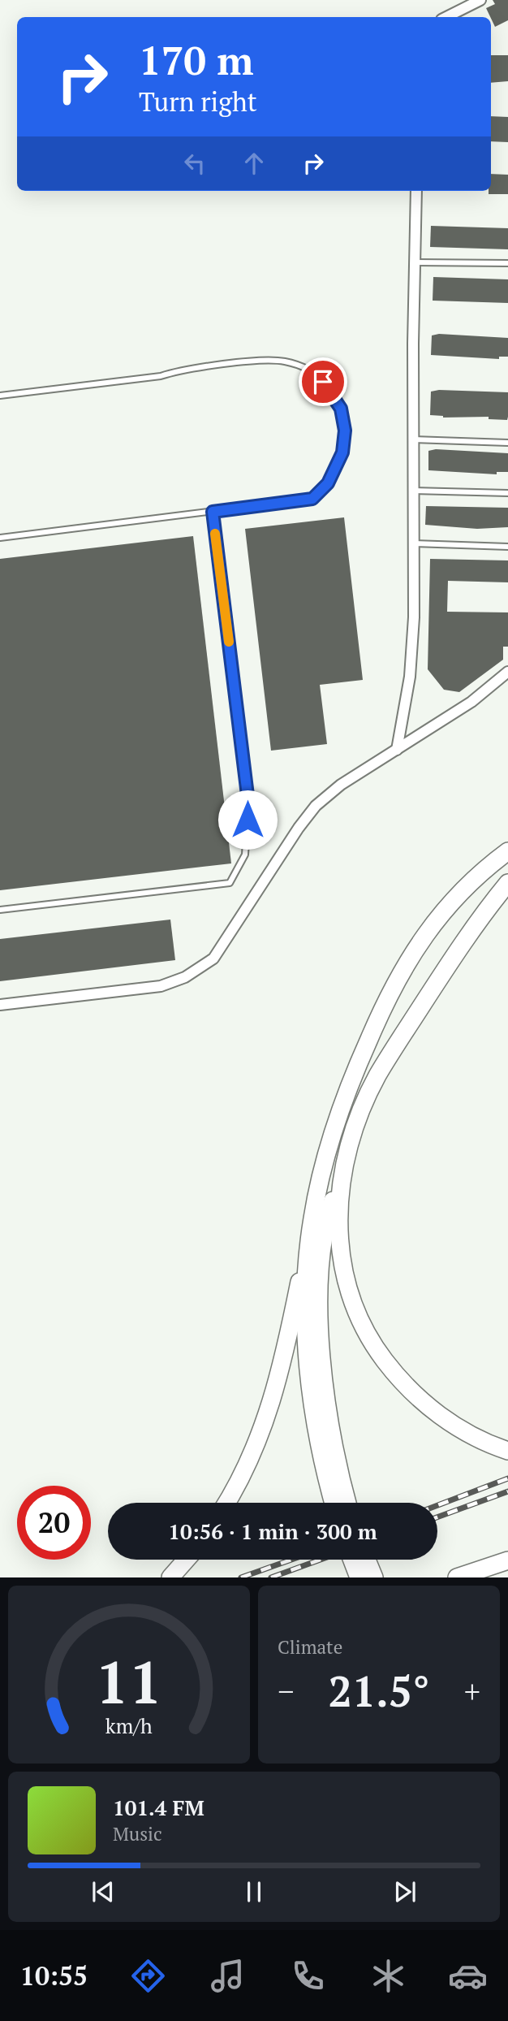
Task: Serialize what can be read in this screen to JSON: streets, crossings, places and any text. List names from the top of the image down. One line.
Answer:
{"page":{"turn":["170 m","Turn right"],"limit":"20","trip":"10:56 · 1 min · 300 m","tile":"Climate","heat":["−","21.5°","+"],"song":["101.4 FM","Music"],"tabs":"10:55","gauge":["11","km/h"]}}
